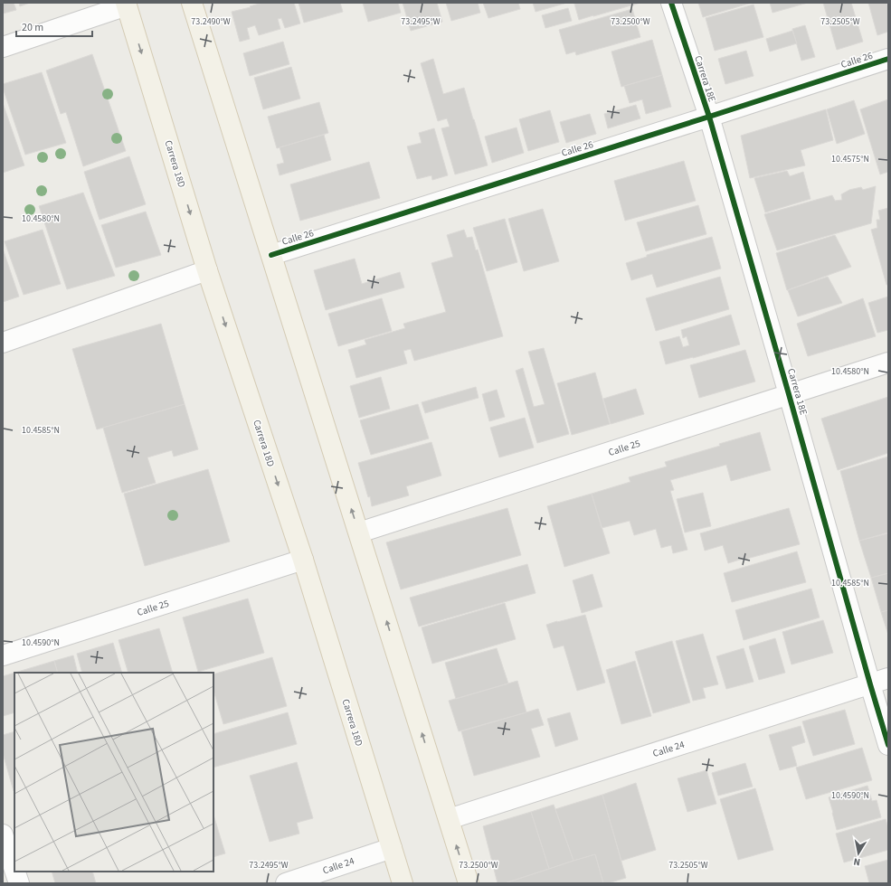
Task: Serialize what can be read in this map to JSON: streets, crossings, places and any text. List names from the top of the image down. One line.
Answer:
{"streets":{"main road":["Carrera 18D"],"street":["Calle 26","Carrera 18E","Calle 25","Calle 24"]},"crossings":[["Calle 26","Carrera 18E"],["Carrera 18E","Calle 25"],["Carrera 18E","Calle 24"],["Carrera 18D","Calle 25"],["Carrera 18D","Calle 24"]],"scale_bar":"20 m","north":"bottom","coordinates":["73.2490°W","73.2495°W","73.2500°W","73.2505°W","10.4575°N","10.4580°N","10.4585°N","10.4590°N"]}
